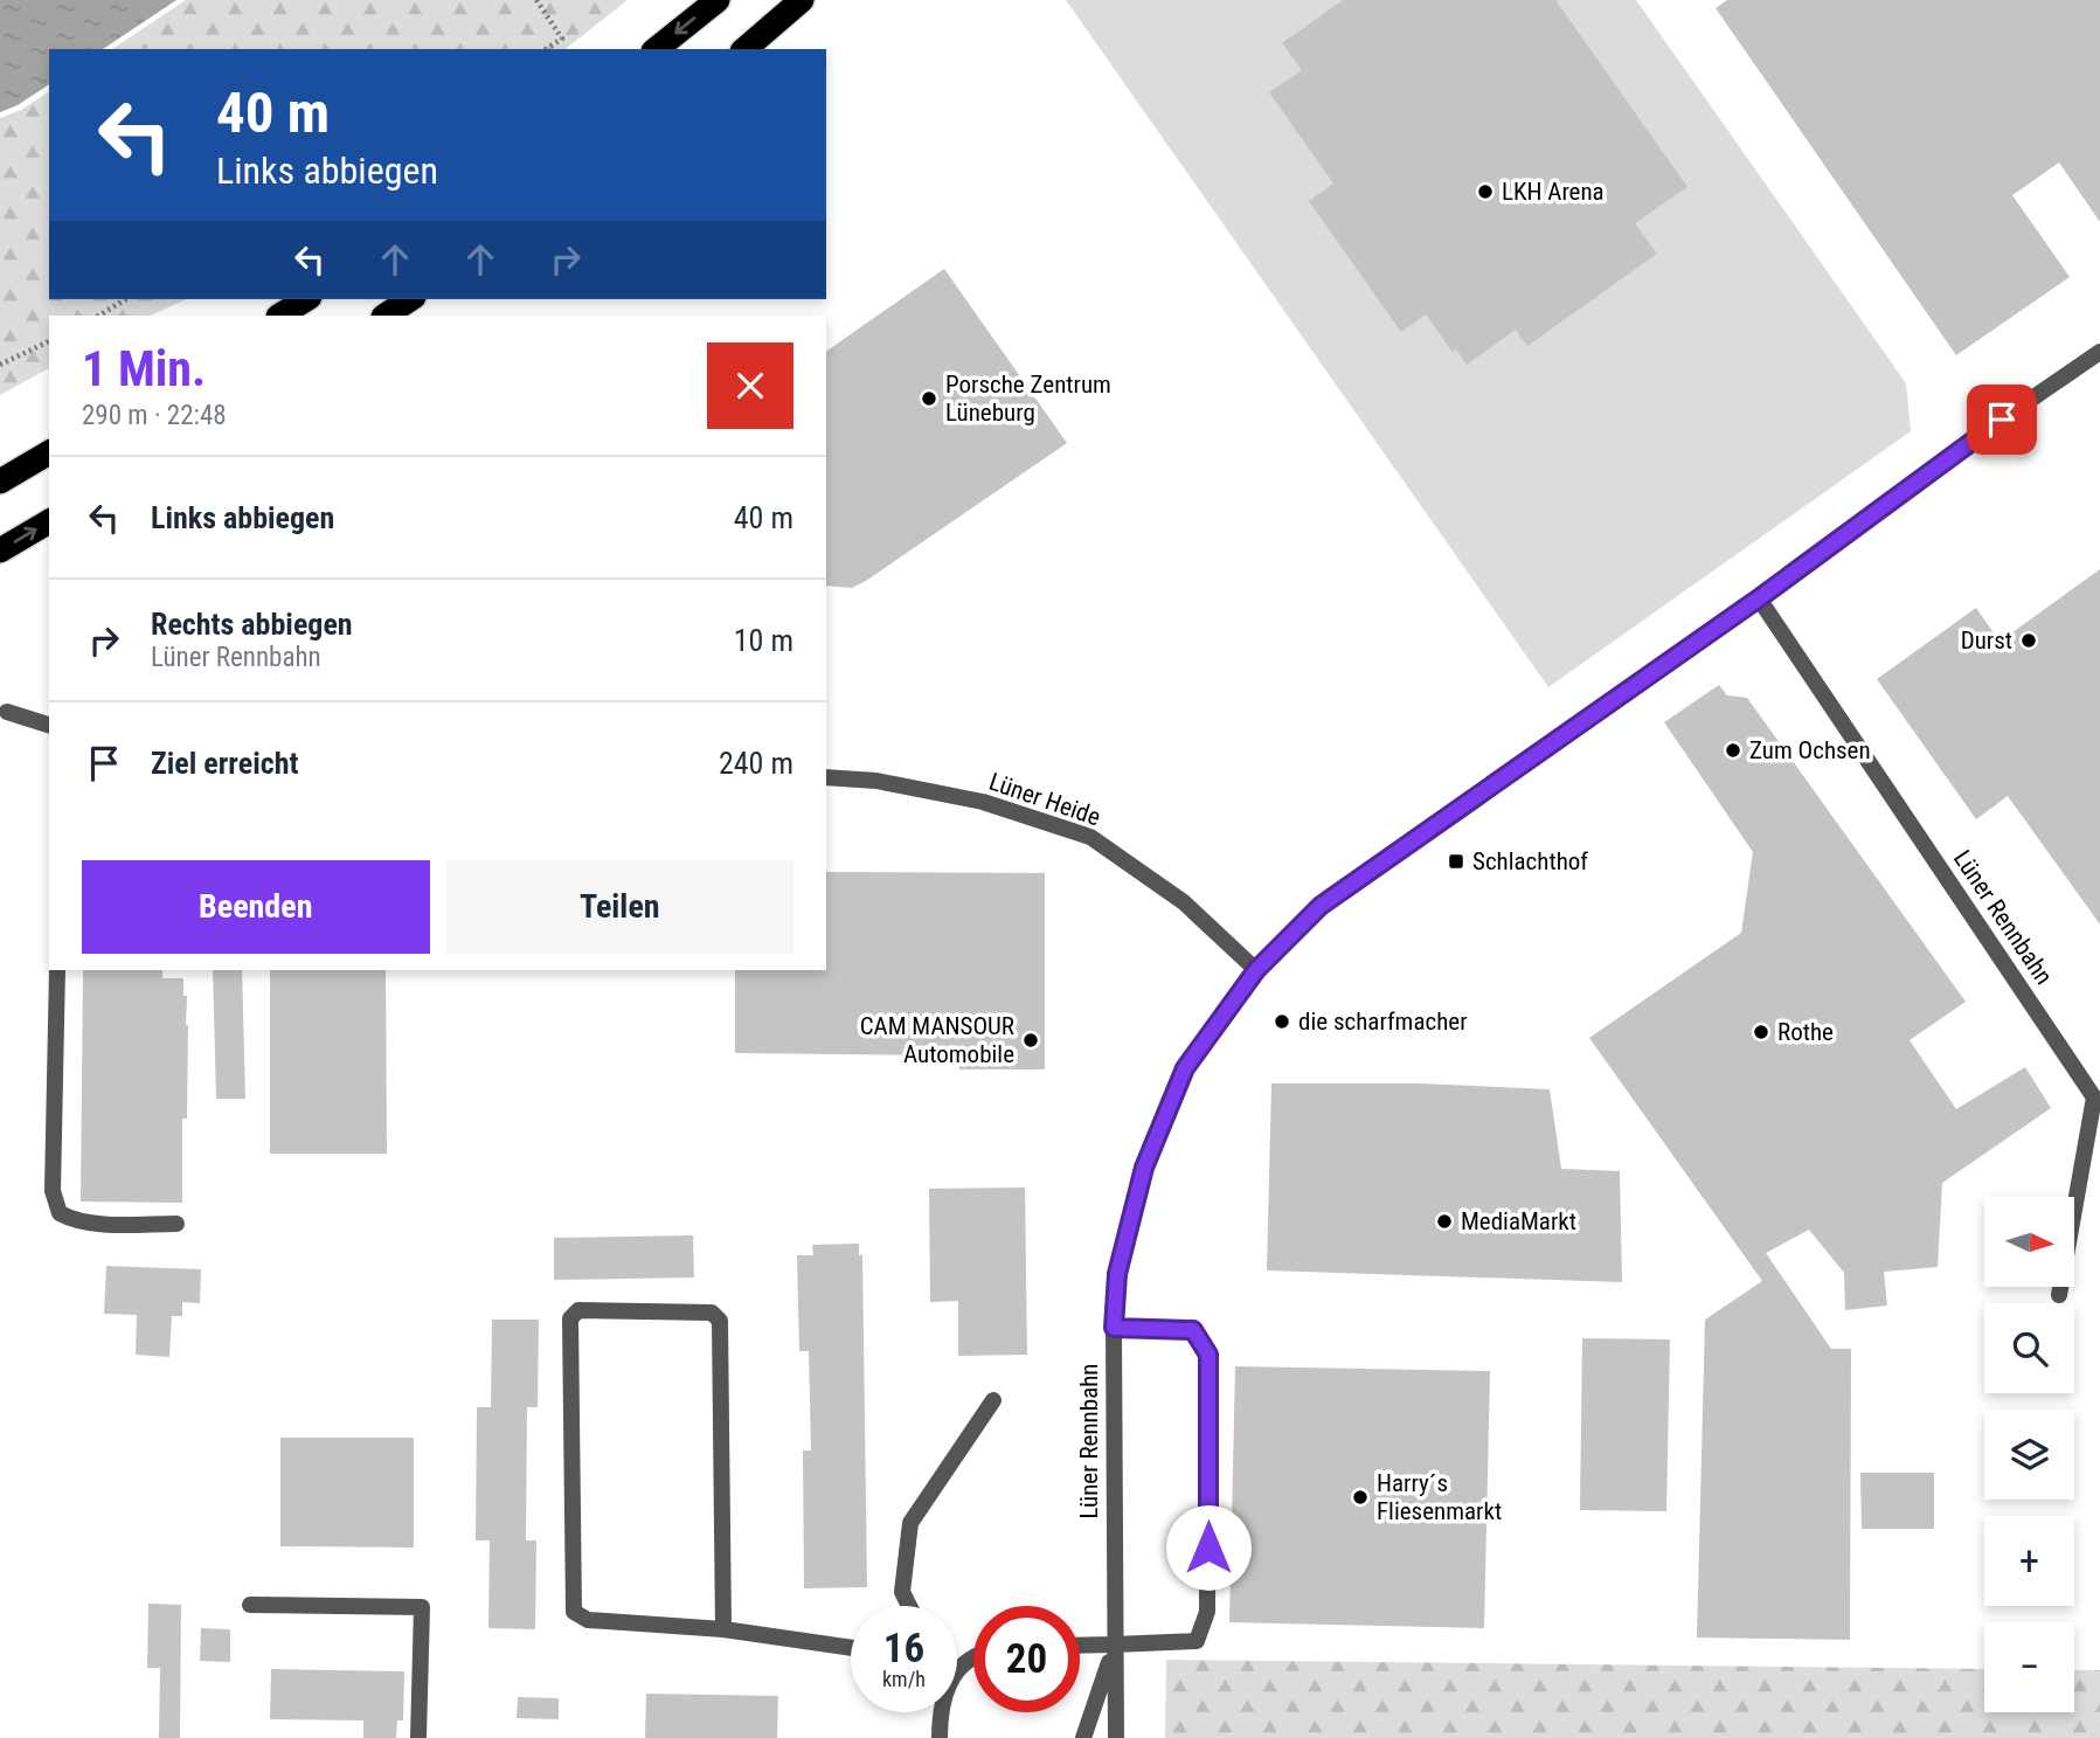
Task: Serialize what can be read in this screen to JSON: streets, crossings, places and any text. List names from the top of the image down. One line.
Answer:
{"streets":{"street":["Lüner Heide","Lüner Rennbahn"]},"crossings":[["Lüner Heide","Lüner Rennbahn"]],"places":{"other":["LKH Arena","Porsche Zentrum Lüneburg","Durst","Zum Ochsen","die scharfmacher","Rothe","CAM MANSOUR Automobile","MediaMarkt","Harry´s Fliesenmarkt"],"transit":["Schlachthof"]},"north":"right","page":{"turn":["40 m","Links abbiegen"],"heading":["1 Min.","290 m · 22:48"],"list":[{"name":"Links abbiegen","value":"40 m"},{"name":"Rechts abbiegen","note":"Lüner Rennbahn","value":"10 m"},{"name":"Ziel erreicht","value":"240 m"}],"buttons":["Beenden","Teilen"],"map_buttons":["+","−"],"speed":"16 km/h","limit":"20"}}
